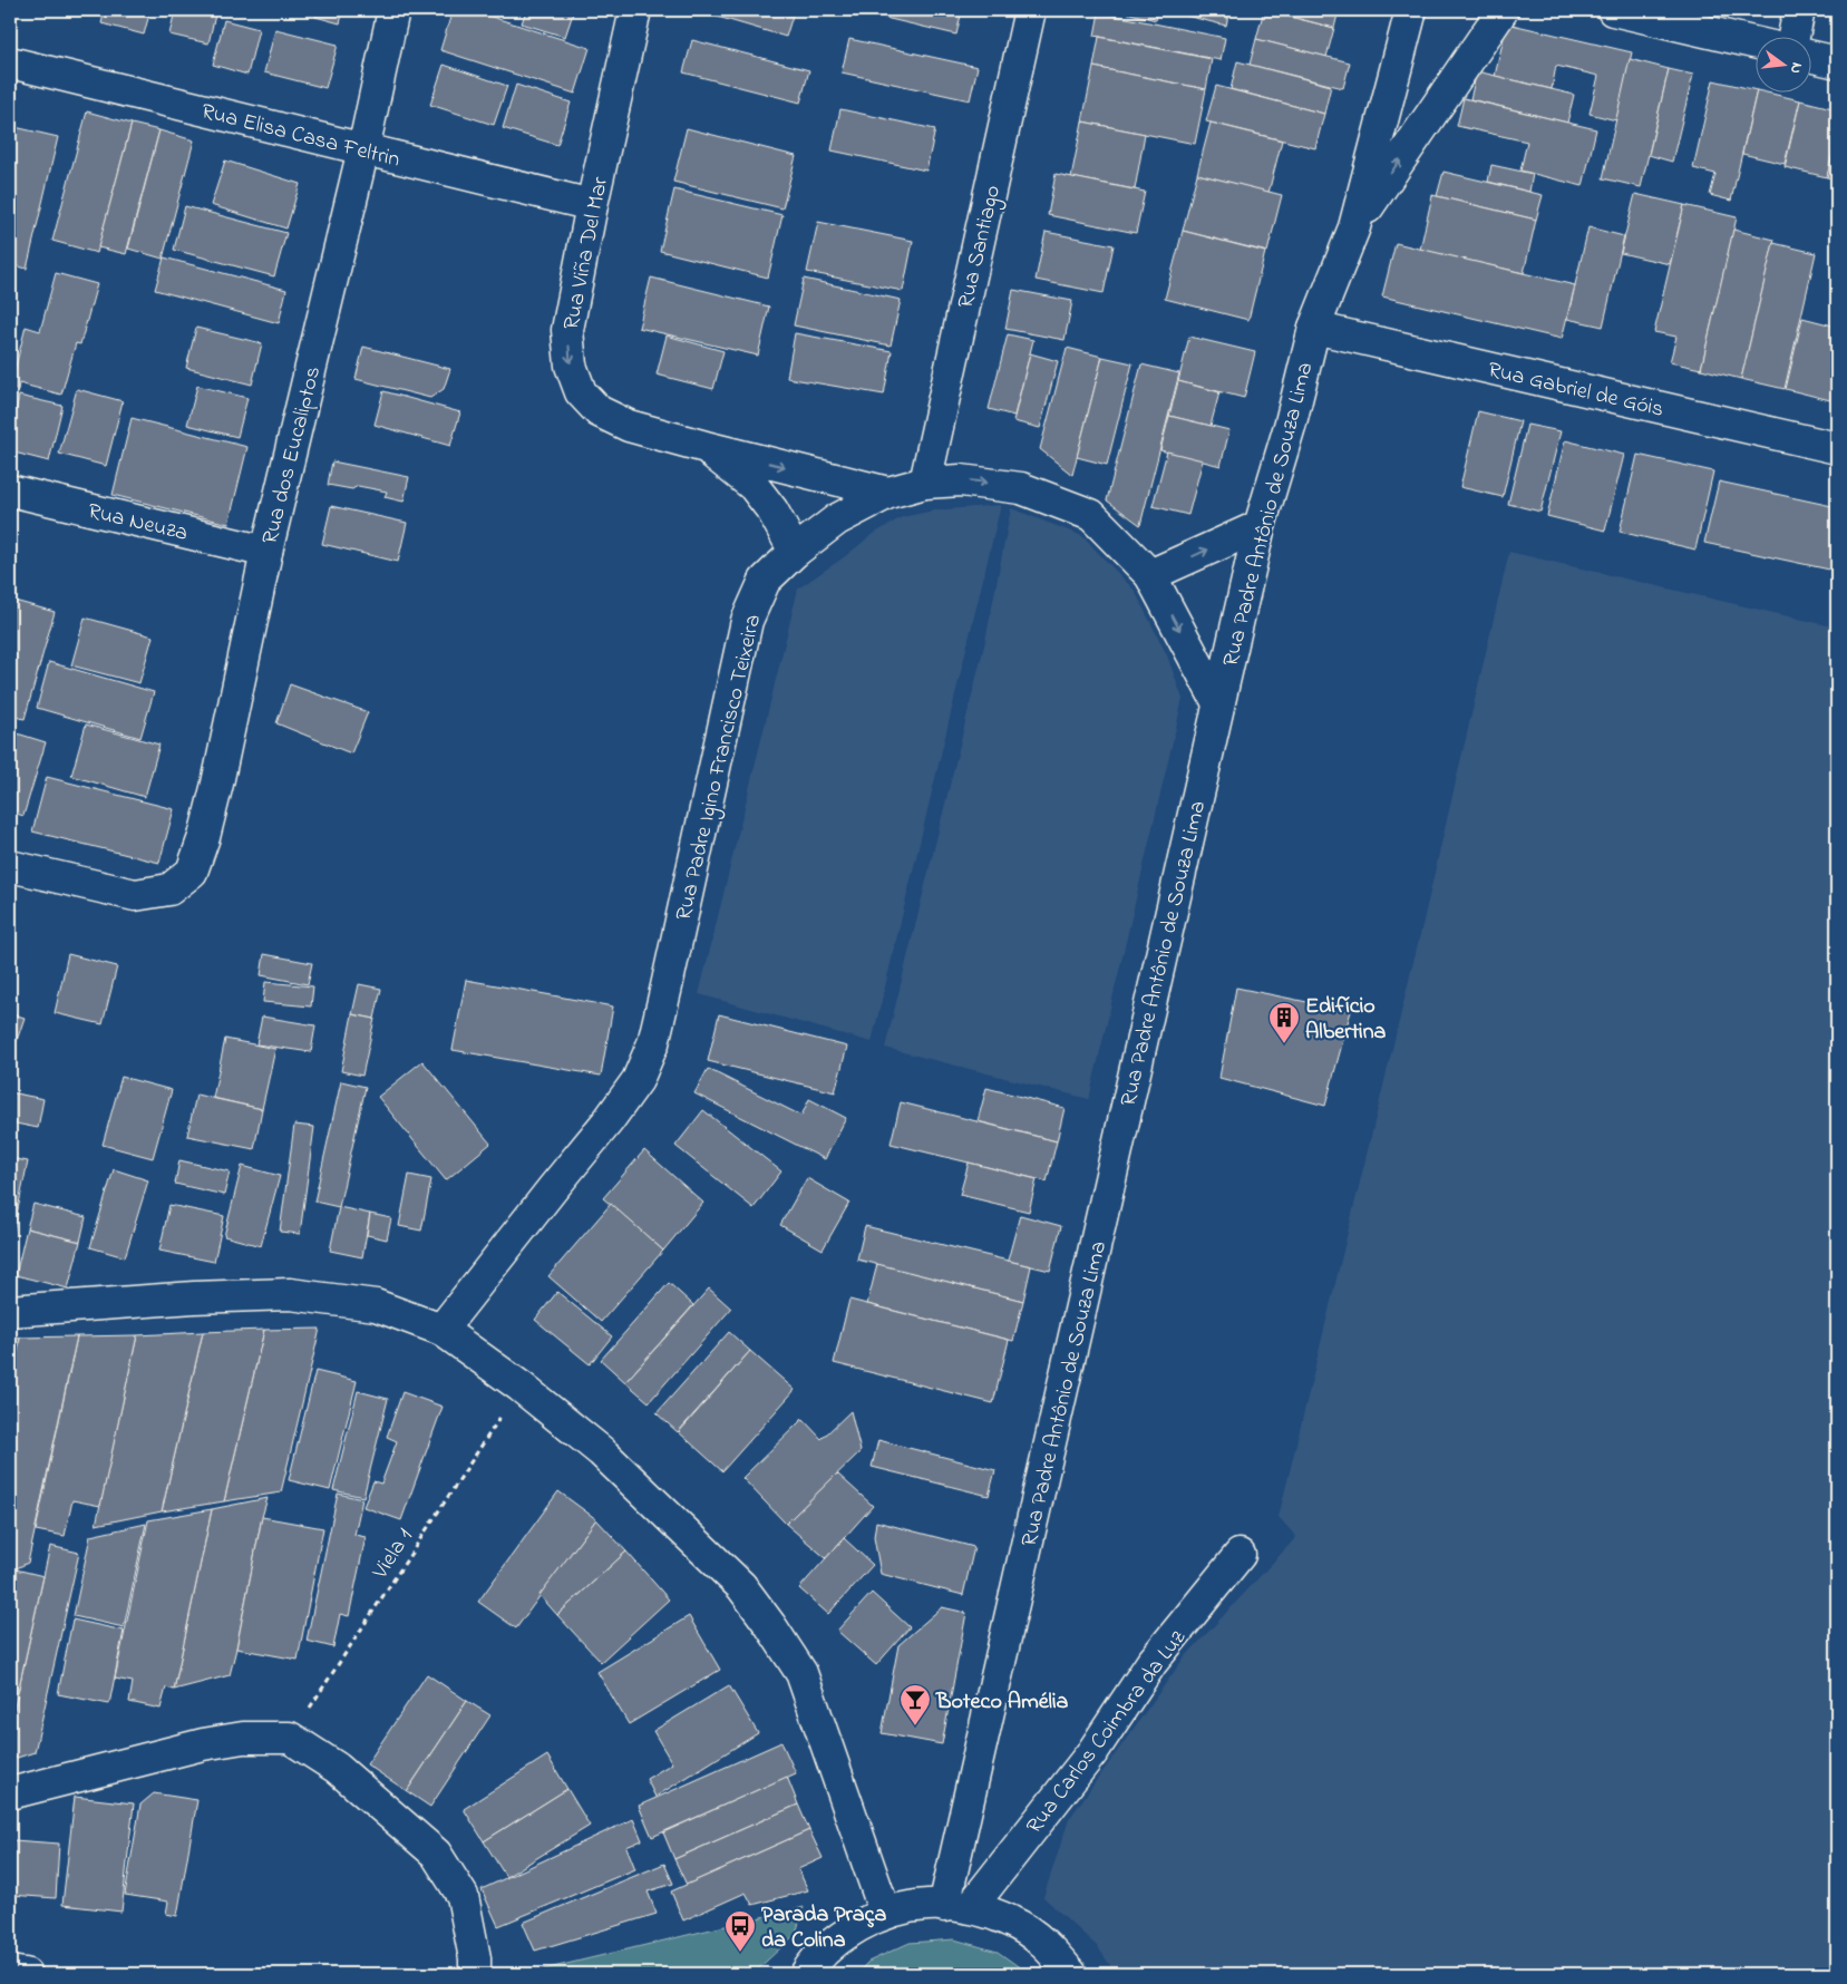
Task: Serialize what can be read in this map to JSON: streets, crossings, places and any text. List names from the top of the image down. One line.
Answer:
{"streets":{"street":["Rua Elisa Casa Feltrin","Rua Santiago","Rua Viña Del Mar","Rua Gabriel de Góis","Rua dos Eucaliptos","Rua Padre Antônio de Souza Lima","Rua Neuza","Rua Padre Igino Francisco Teixeira","Rua Carlos Coimbra da Luz"],"path":["Viela 1"]},"crossings":[["Rua Elisa Casa Feltrin","Rua Viña Del Mar"],["Rua Elisa Casa Feltrin","Rua dos Eucaliptos"],["Rua Santiago","Rua Padre Igino Francisco Teixeira"],["Rua Viña Del Mar","Rua Padre Igino Francisco Teixeira"],["Rua Gabriel de Góis","Rua Padre Antônio de Souza Lima"],["Rua dos Eucaliptos","Rua Neuza"],["Rua Padre Antônio de Souza Lima","Rua Padre Igino Francisco Teixeira"],["Rua Padre Antônio de Souza Lima","Rua Carlos Coimbra da Luz"]],"places":{"building":["Edifício Albertina"],"bar":["Boteco Amélia"],"bus stop":["Parada Praça da Colina"]},"north":"right"}
